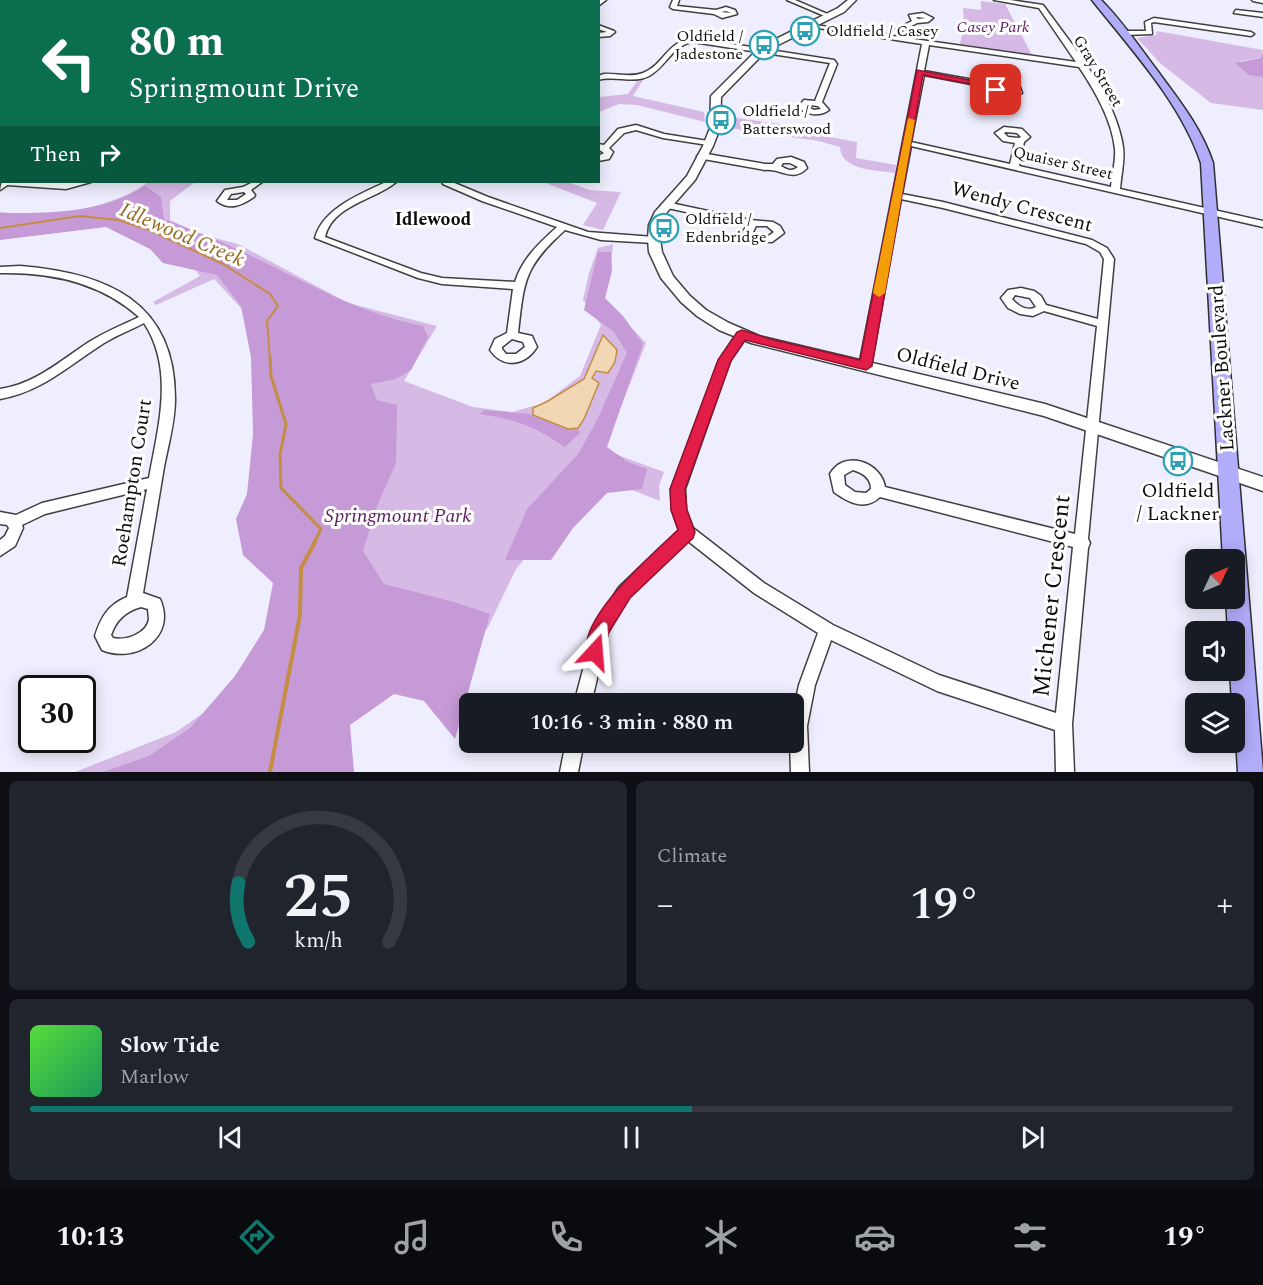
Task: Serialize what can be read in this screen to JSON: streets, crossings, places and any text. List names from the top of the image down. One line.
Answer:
{"streets":{"main road":["Lackner Boulevard"],"street":["Gray Street","Quaiser Street","Wendy Crescent","Oldfield Drive","Roehampton Court","Michener Crescent"]},"crossings":[["Gray Street","Quaiser Street"],["Quaiser Street","Lackner Boulevard"],["Wendy Crescent","Oldfield Drive"],["Wendy Crescent","Michener Crescent"],["Lackner Boulevard","Oldfield Drive"],["Oldfield Drive","Michener Crescent"]],"districts":["Idlewood"],"water":["Idlewood Creek"],"parks":["Casey Park","Springmount Park"],"places":{"bus stop":["Oldfield / Casey","Oldfield / Jadestone","Oldfield / Batterswood","Oldfield / Edenbridge","Oldfield / Lackner"]},"north":"top right","page":{"turn":["80 m","Springmount Drive"],"then":"Then","limit":"30","trip":"10:16 · 3 min · 880 m","tile":"Climate","heat":["−","19°","+"],"song":["Slow Tide","Marlow"],"tabs":["10:13","19°"],"gauge":["25","km/h"]}}
